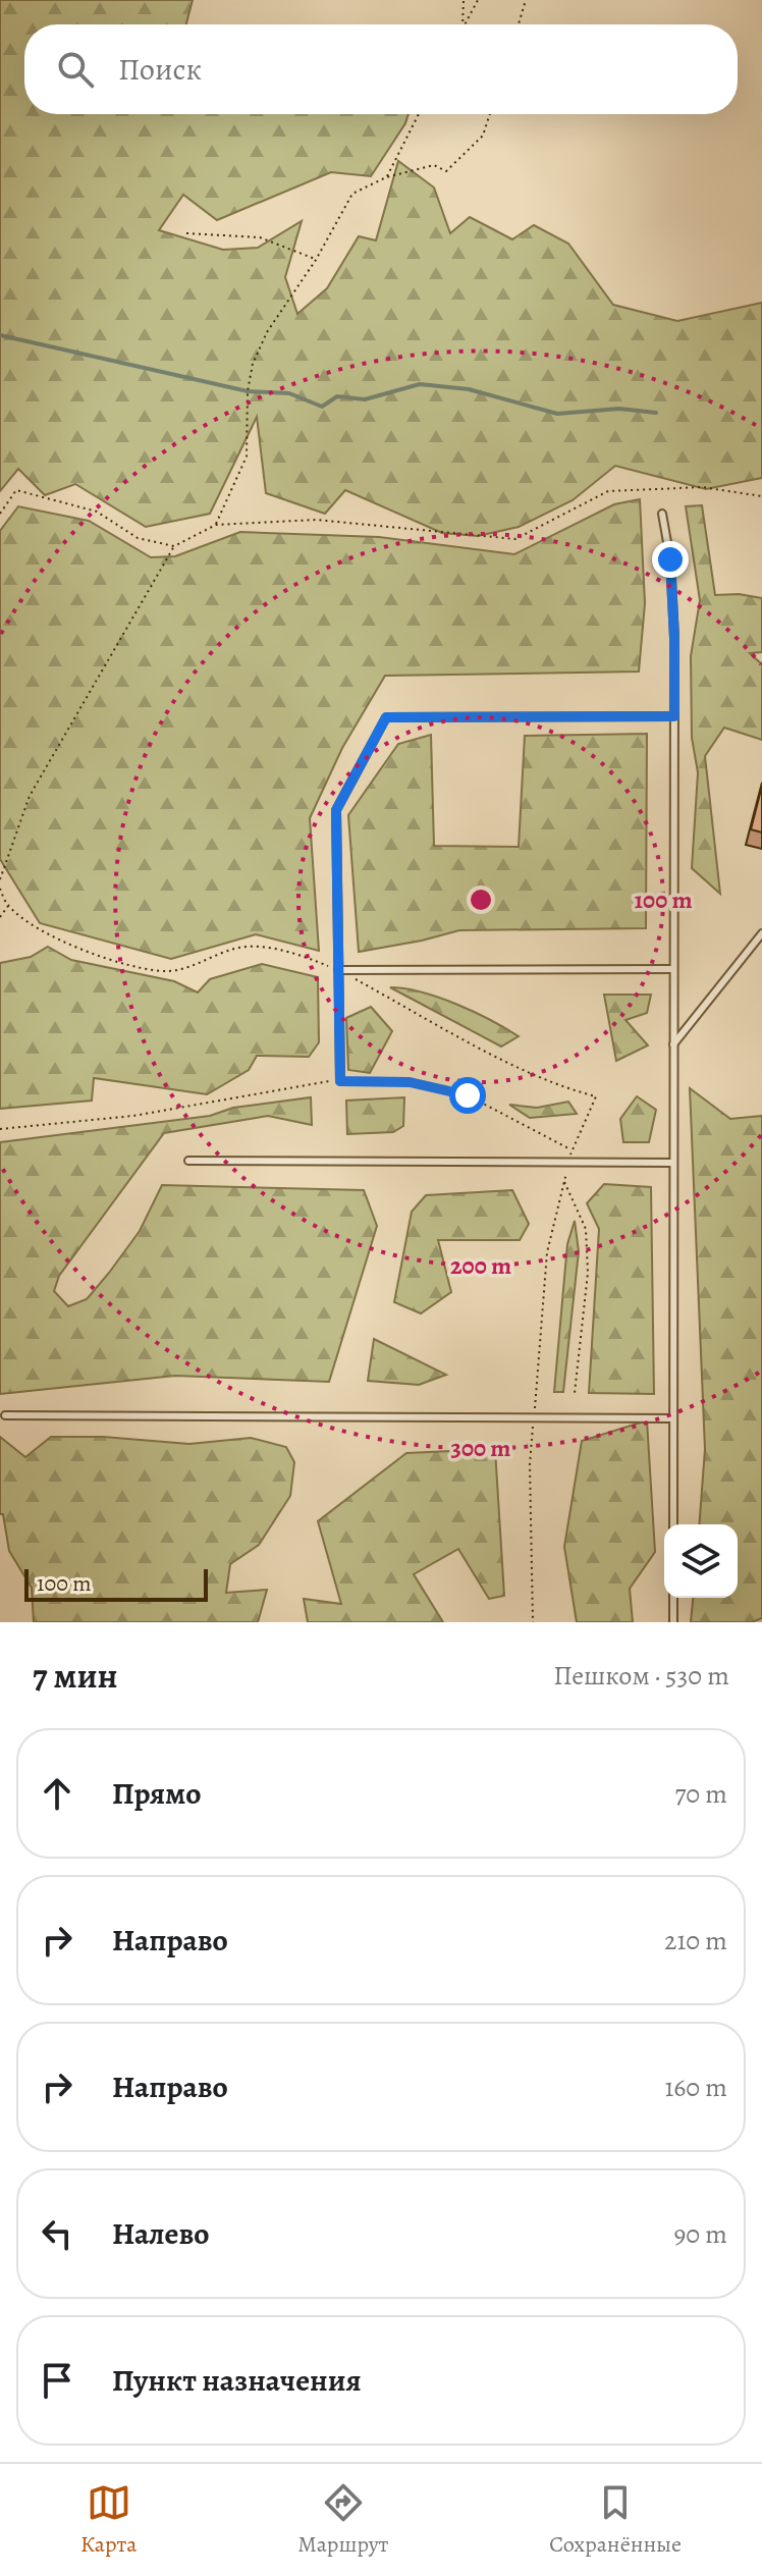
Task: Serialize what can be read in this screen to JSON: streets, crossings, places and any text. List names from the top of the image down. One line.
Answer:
{"scale_bar":"100 m","page":{"search":"Поиск","scale":"100 m","heading":["7 мин","Пешком · 530 m"],"list":[["Прямо","70 m"],["Направо","210 m"],["Направо","160 m"],["Налево","90 m"],"Пункт назначения"],"nav":["Карта","Маршрут","Сохранённые"]},"rings":["100 m","200 m","300 m"]}
